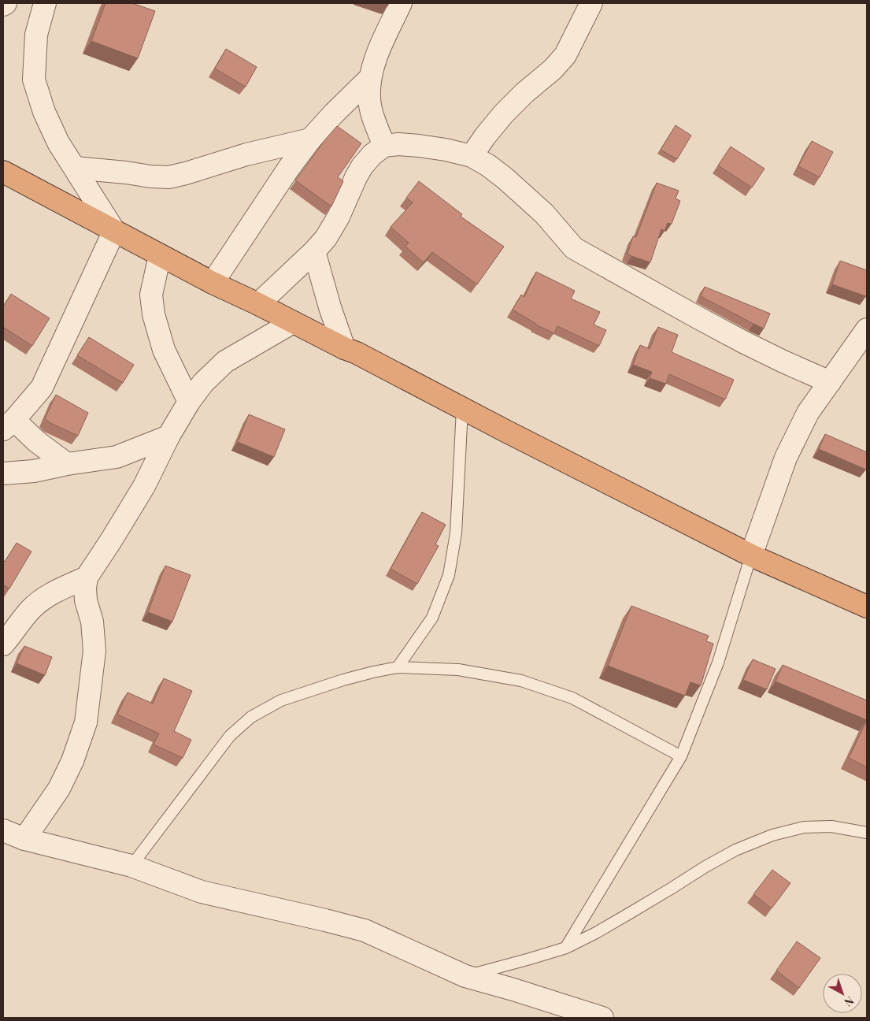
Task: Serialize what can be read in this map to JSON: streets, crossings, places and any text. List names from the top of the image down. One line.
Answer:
{"north":"bottom right"}
